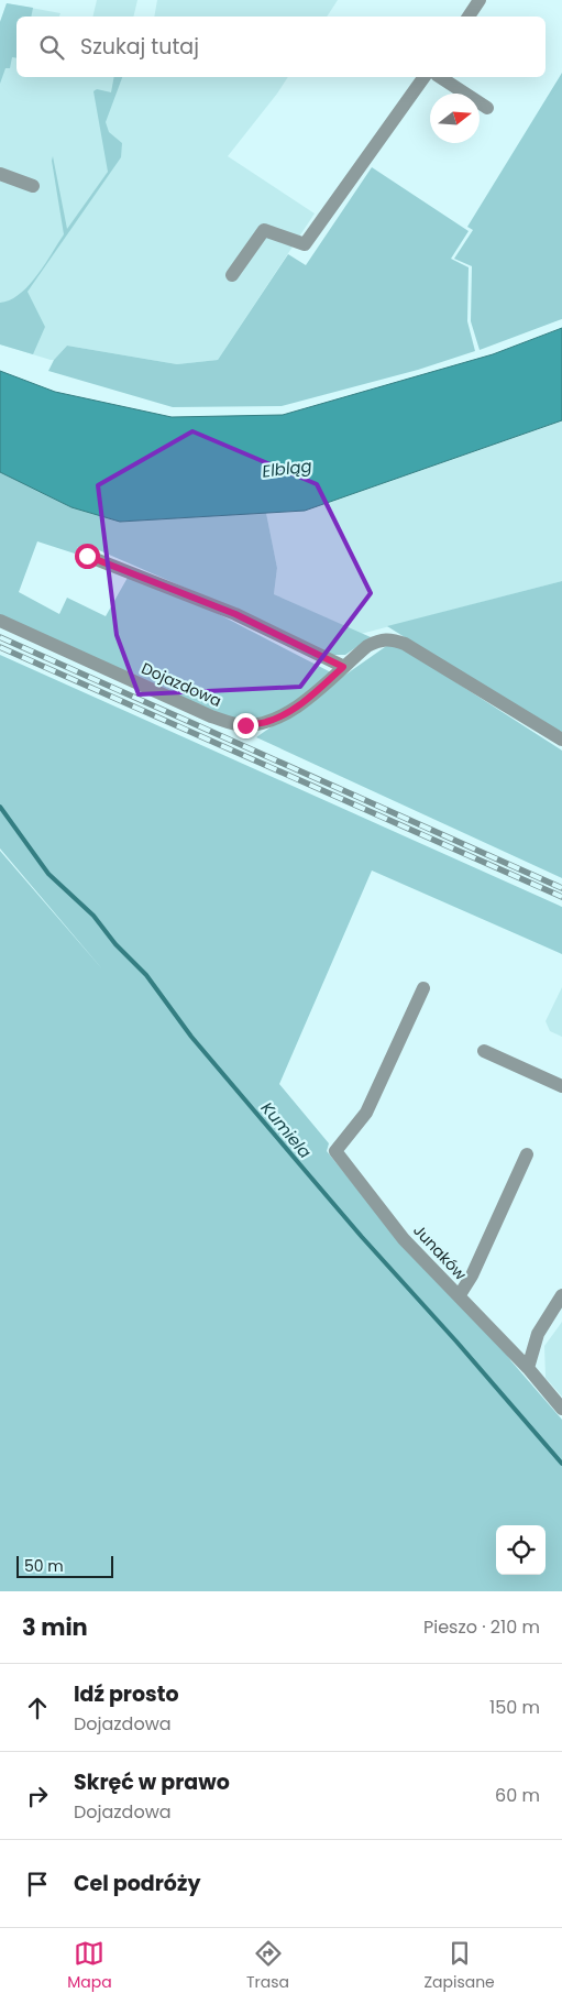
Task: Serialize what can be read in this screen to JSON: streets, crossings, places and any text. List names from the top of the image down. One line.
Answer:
{"streets":{"street":["Dojazdowa","Junaków"]},"water":["Elbląg","Kumiela"],"scale_bar":"50 m","north":"right","page":{"search":"Szukaj tutaj","scale":"50 m","heading":["3 min","Pieszo · 210 m"],"list":[["Idź prosto","Dojazdowa","150 m"],["Skręć w prawo","Dojazdowa","60 m"],"Cel podróży"],"nav":["Mapa","Trasa","Zapisane"]}}
